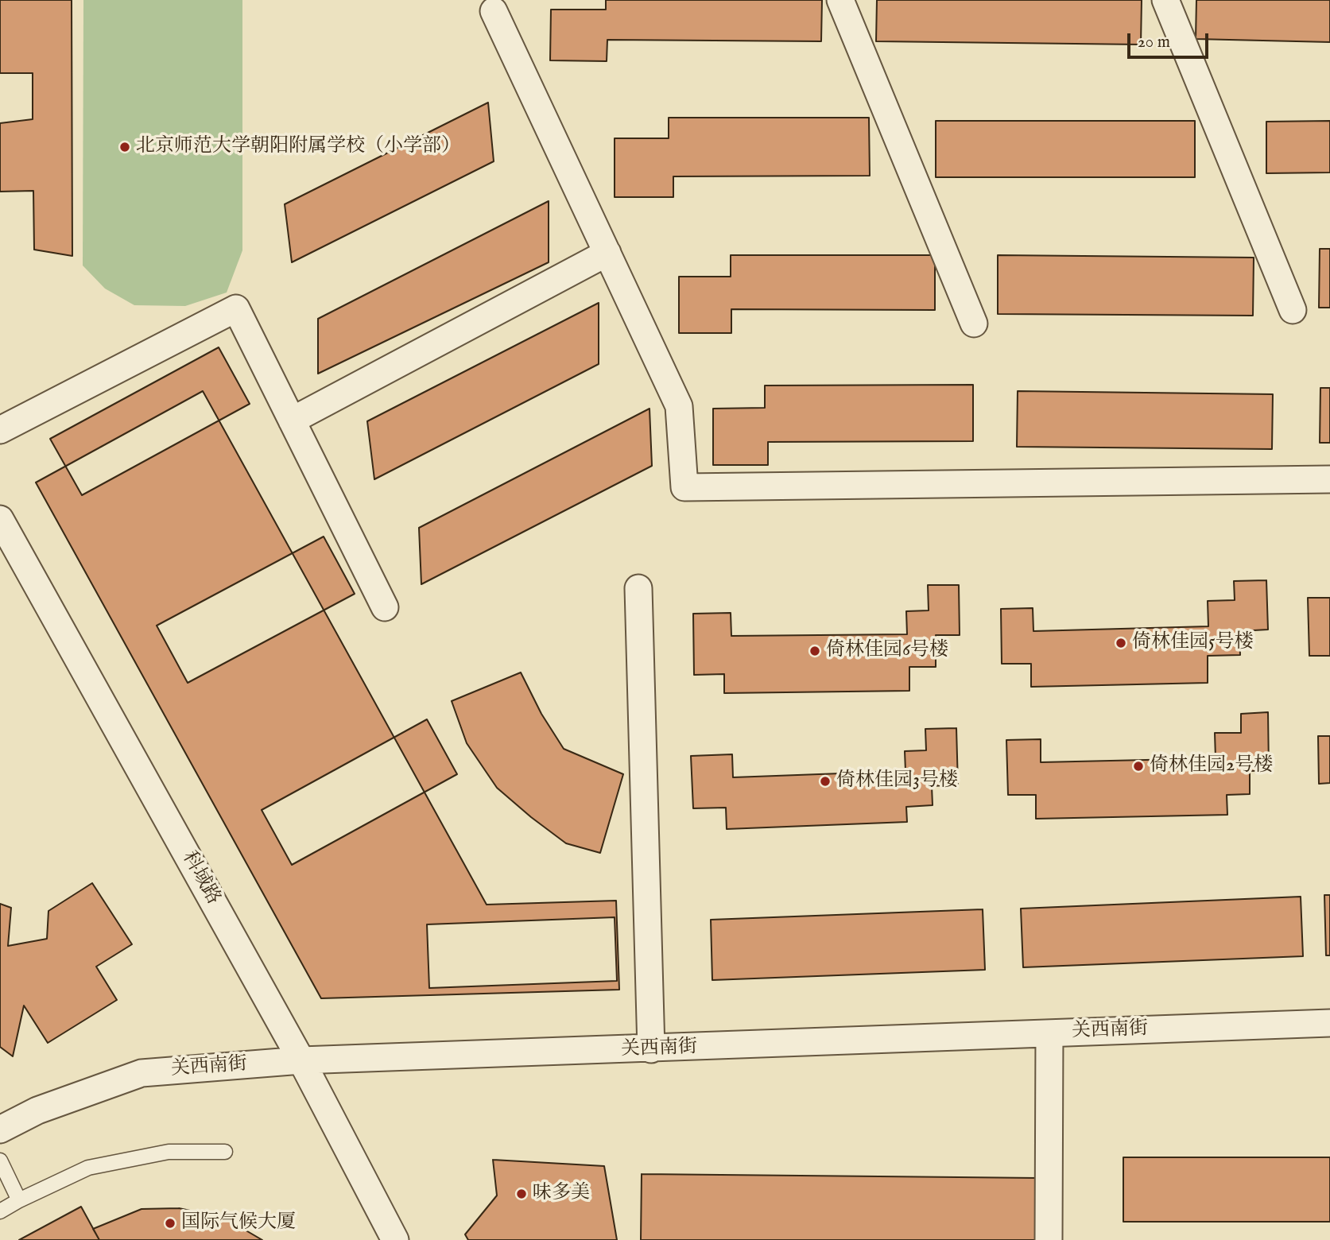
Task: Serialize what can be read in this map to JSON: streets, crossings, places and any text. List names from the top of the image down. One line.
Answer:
{"streets":{"street":["科域路","关西南街"]},"crossings":[["科域路","关西南街"]],"places":["北京师范大学朝阳附属学校（小学部）","倚林佳园5号楼","倚林佳园6号楼","倚林佳园2号楼","倚林佳园3号楼","味多美","国际气候大厦"],"scale_bar":"20 m"}
